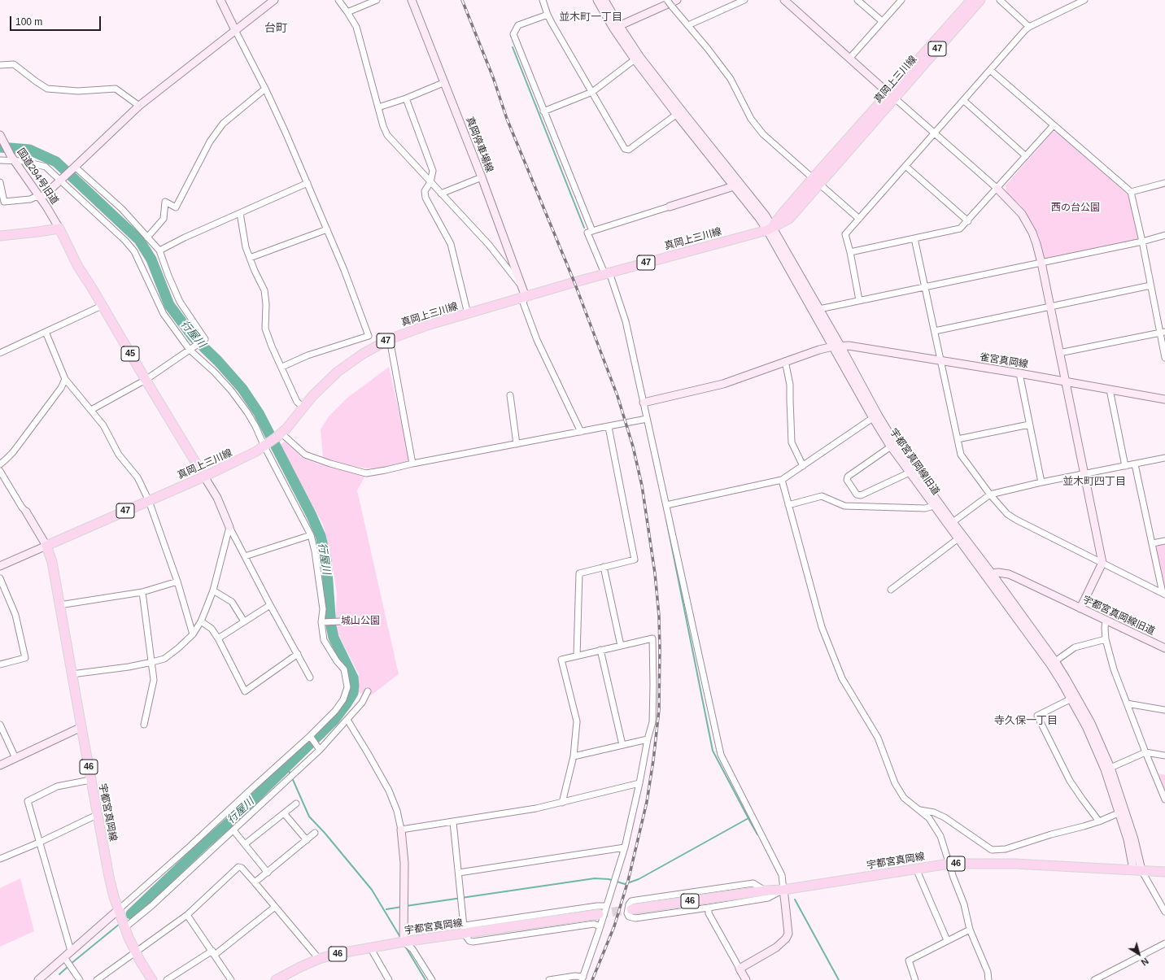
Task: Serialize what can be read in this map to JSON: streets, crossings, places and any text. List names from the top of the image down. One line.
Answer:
{"streets":{"main road":["47","真岡上三川線","45","46","宇都宮真岡線"],"street":["真岡停車場線","国道294号旧道","雀宮真岡線","宇都宮真岡線旧道"]},"crossings":[["真岡上三川線","真岡停車場線"],["真岡上三川線","45"],["真岡上三川線","宇都宮真岡線"],["国道294号旧道","45"],["雀宮真岡線","宇都宮真岡線旧道"]],"districts":["並木町一丁目","台町","並木町四丁目","寺久保一丁目"],"water":["行屋川"],"parks":["西の台公園","城山公園"],"scale_bar":"100 m","north":"bottom right"}
